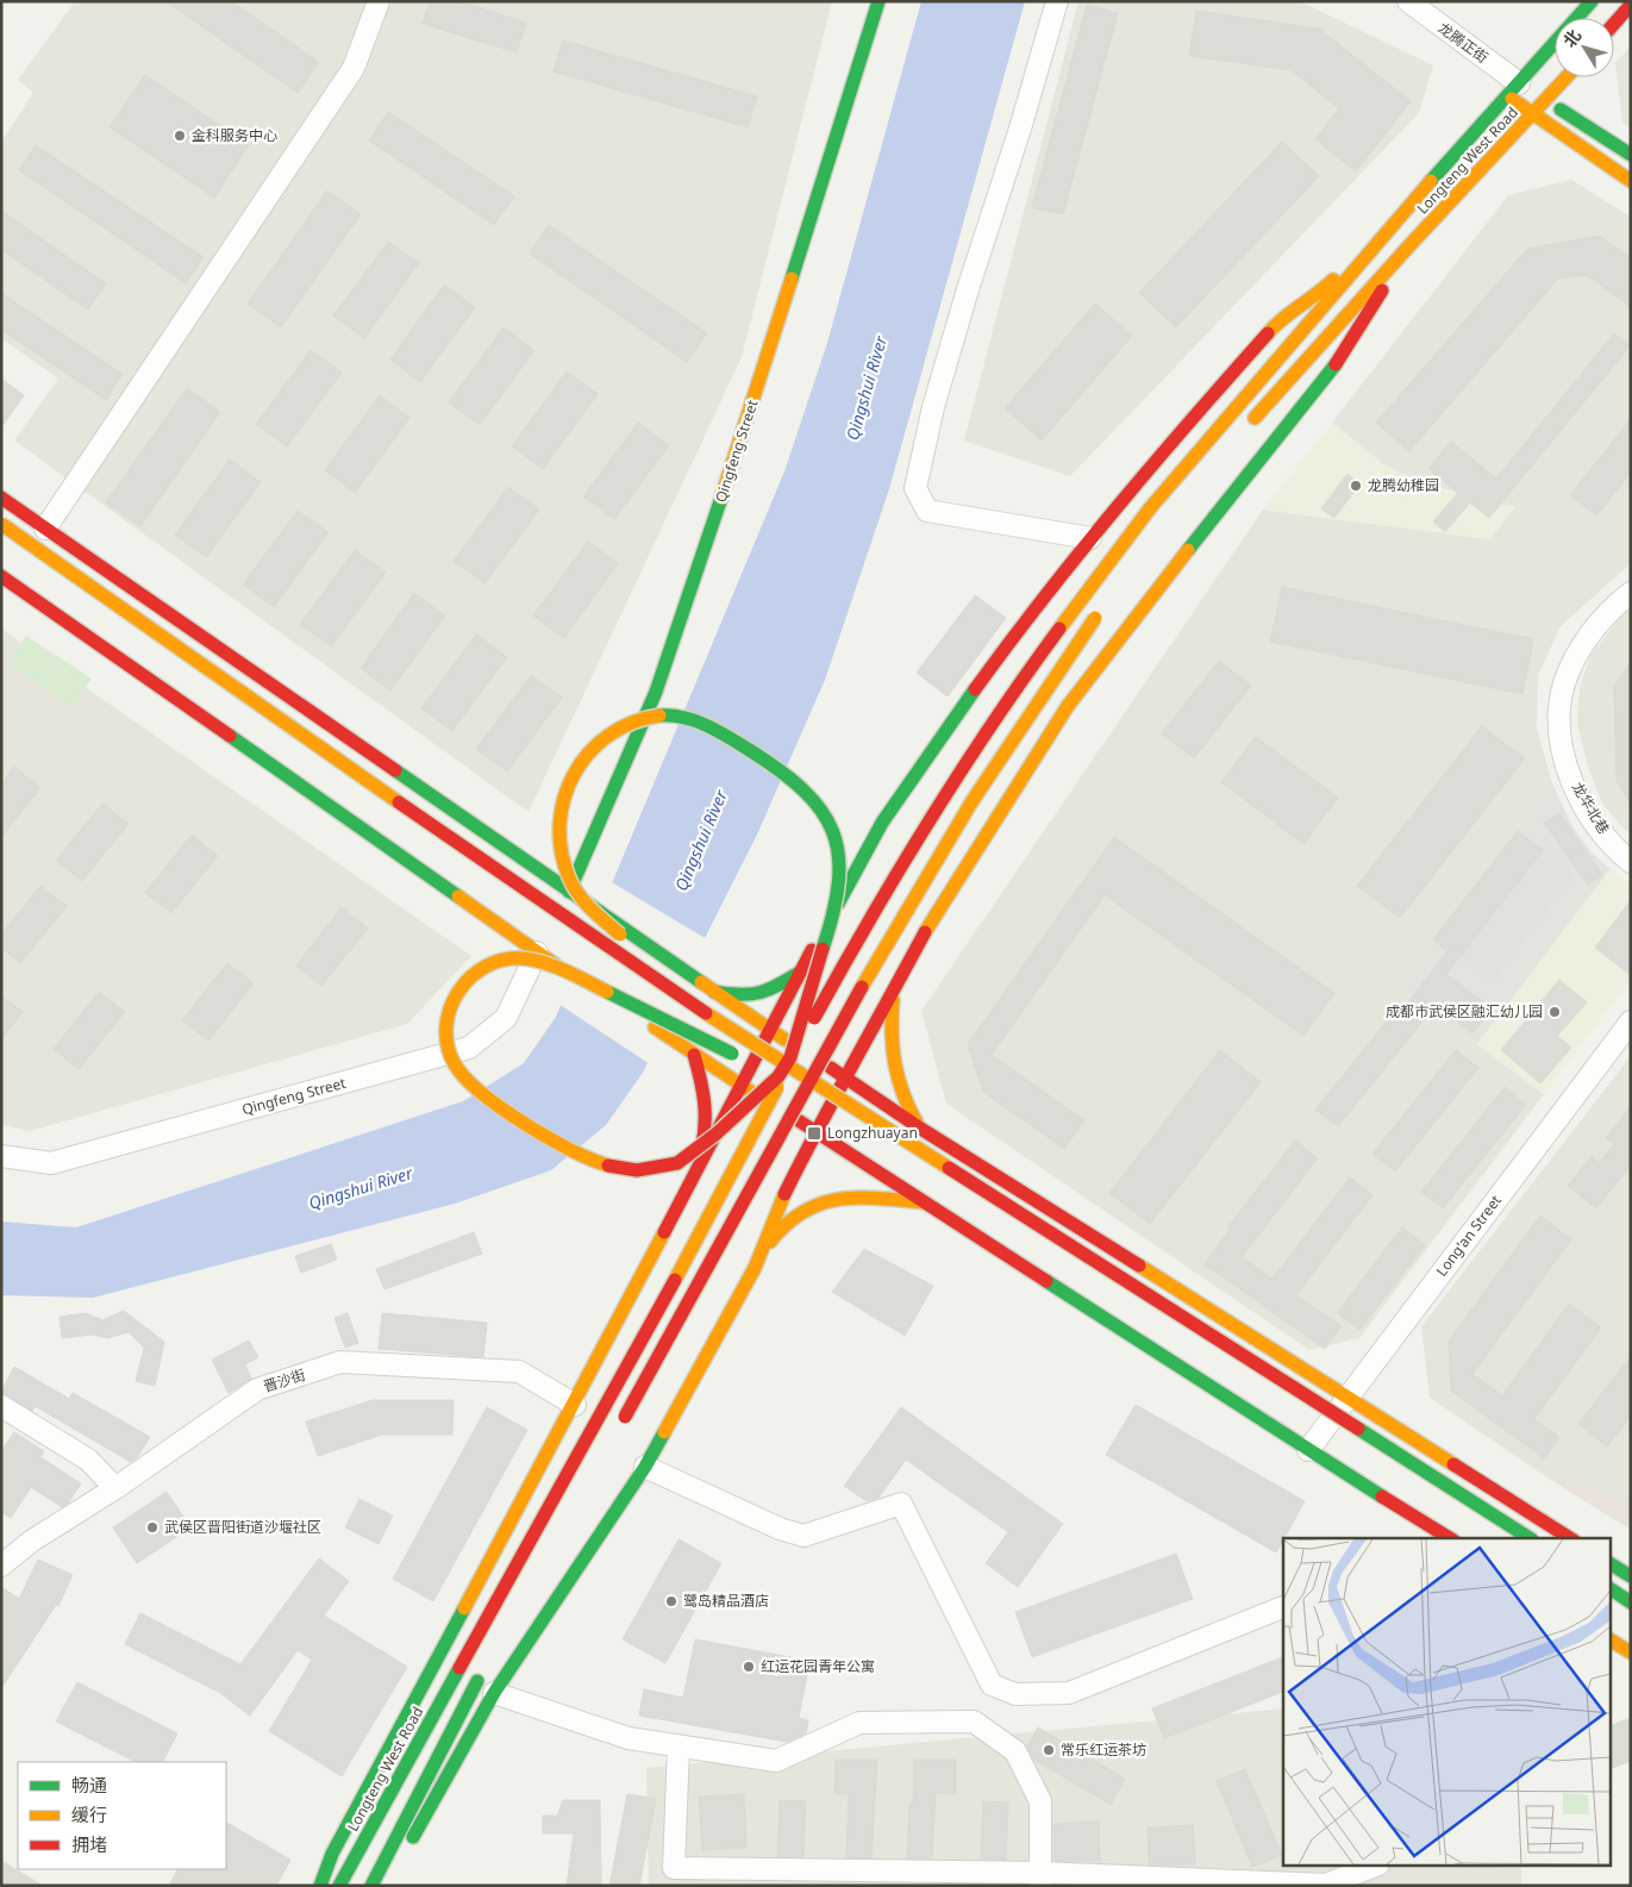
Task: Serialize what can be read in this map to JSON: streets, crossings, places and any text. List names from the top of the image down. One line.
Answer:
{"streets":{"main road":["Longteng West Road","Qingfeng Street"],"street":["龙腾正街","龙华北巷","Long'an Street","晋沙街"]},"crossings":[["龙腾正街","Longteng West Road"]],"water":["Qingshui River"],"places":{"other":["金科服务中心","龙腾幼稚园","成都市武侯区融汇幼儿园","武侯区晋阳街道沙堰社区","鹭岛精品酒店","红运花园青年公寓","常乐红运茶坊"],"transit":["Longzhuayan"]},"legend":["畅通","缓行","拥堵"],"north":"top left"}
